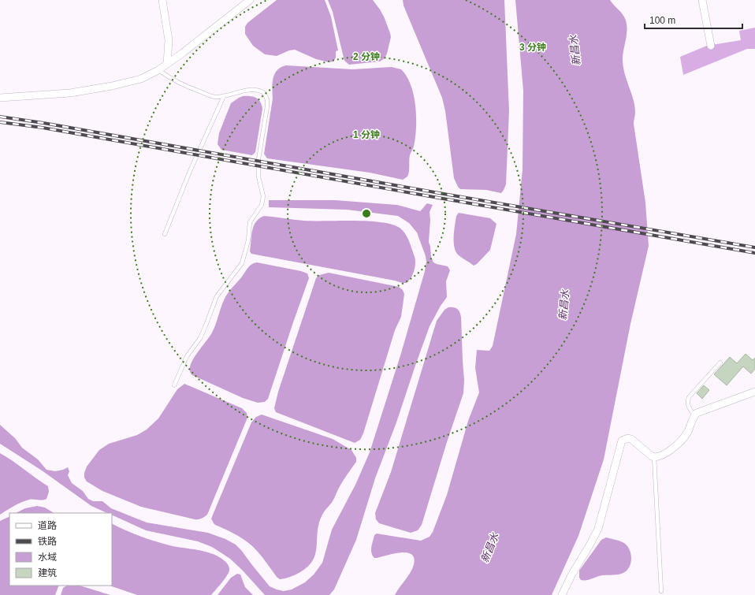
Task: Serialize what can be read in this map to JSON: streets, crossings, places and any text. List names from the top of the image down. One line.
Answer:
{"water":["新昌水"],"legend":["道路","铁路","水域","建筑"],"scale_bar":"100 m","rings":["3 分钟","2 分钟","1 分钟"]}
